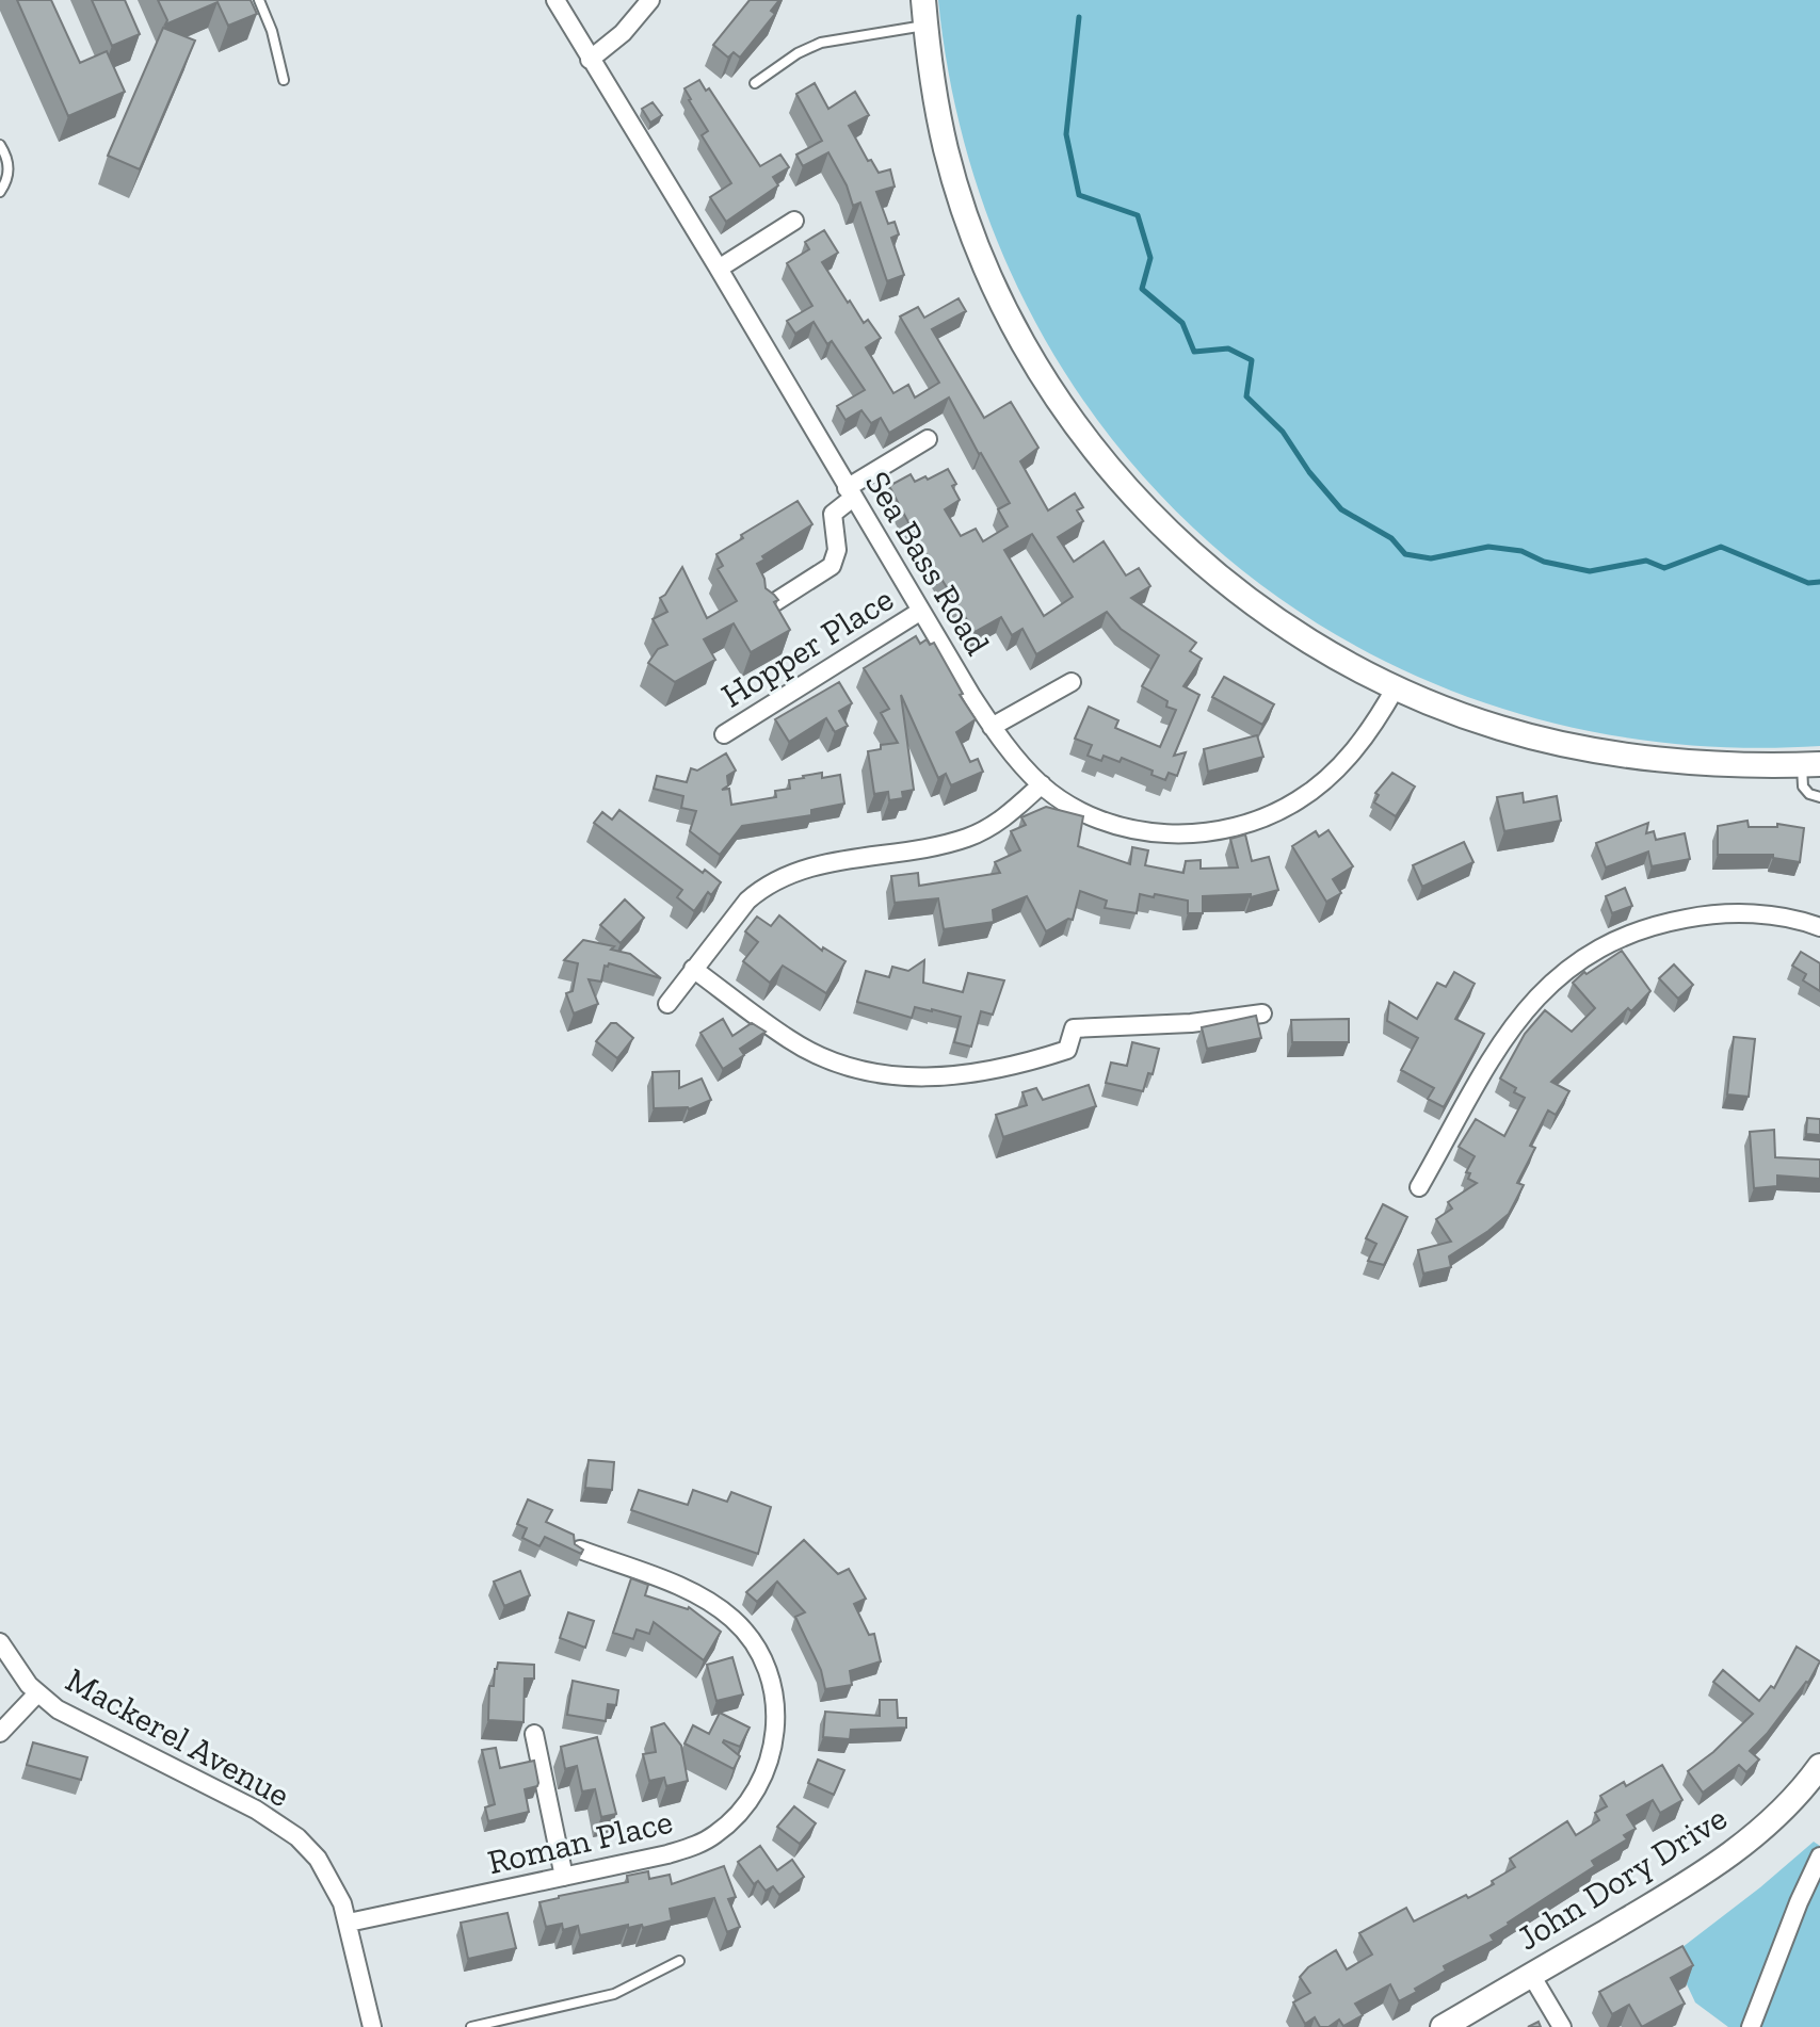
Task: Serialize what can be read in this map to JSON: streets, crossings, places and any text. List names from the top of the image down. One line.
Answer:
{"streets":{"street":["Sea Bass Road","Hopper Place","Mackerel Avenue","Roman Place","John Dory Drive"]},"crossings":[["Sea Bass Road","Hopper Place"],["Mackerel Avenue","Roman Place"]]}
